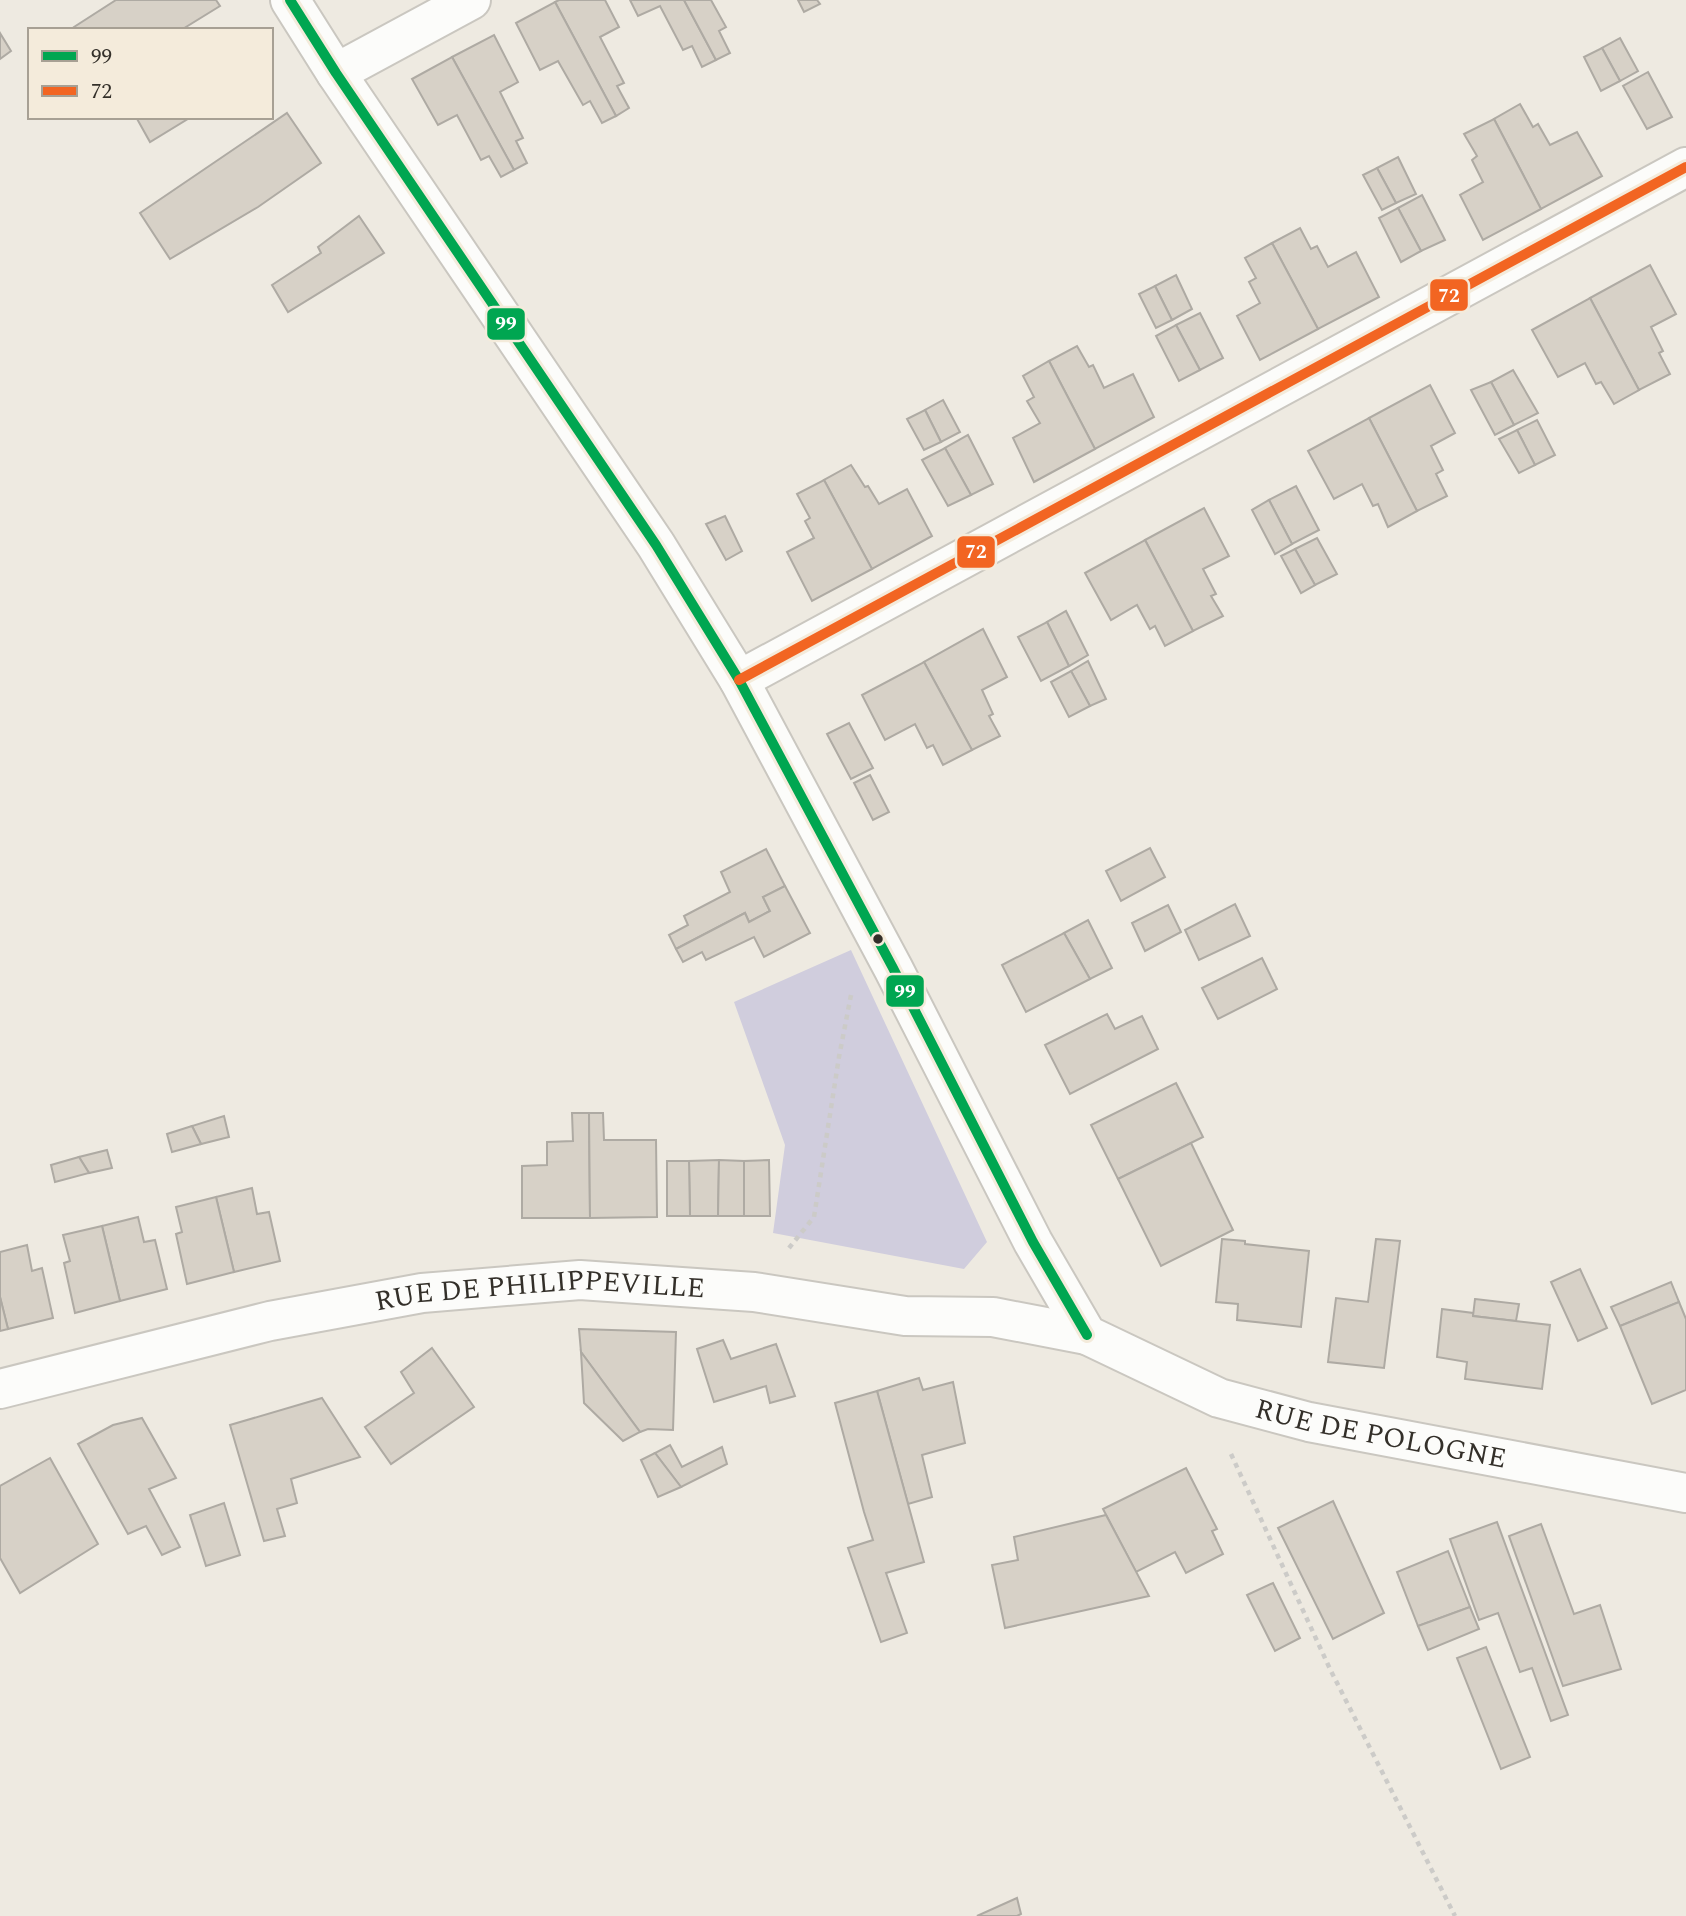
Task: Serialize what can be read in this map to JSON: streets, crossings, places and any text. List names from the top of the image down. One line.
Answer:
{"streets":{"street":["RUE DE PHILIPPEVILLE","RUE DE POLOGNE"]},"crossings":[["RUE DE PHILIPPEVILLE","RUE DE POLOGNE"]],"lines":["transit line 99","transit line 72"],"legend":["99","72"]}
